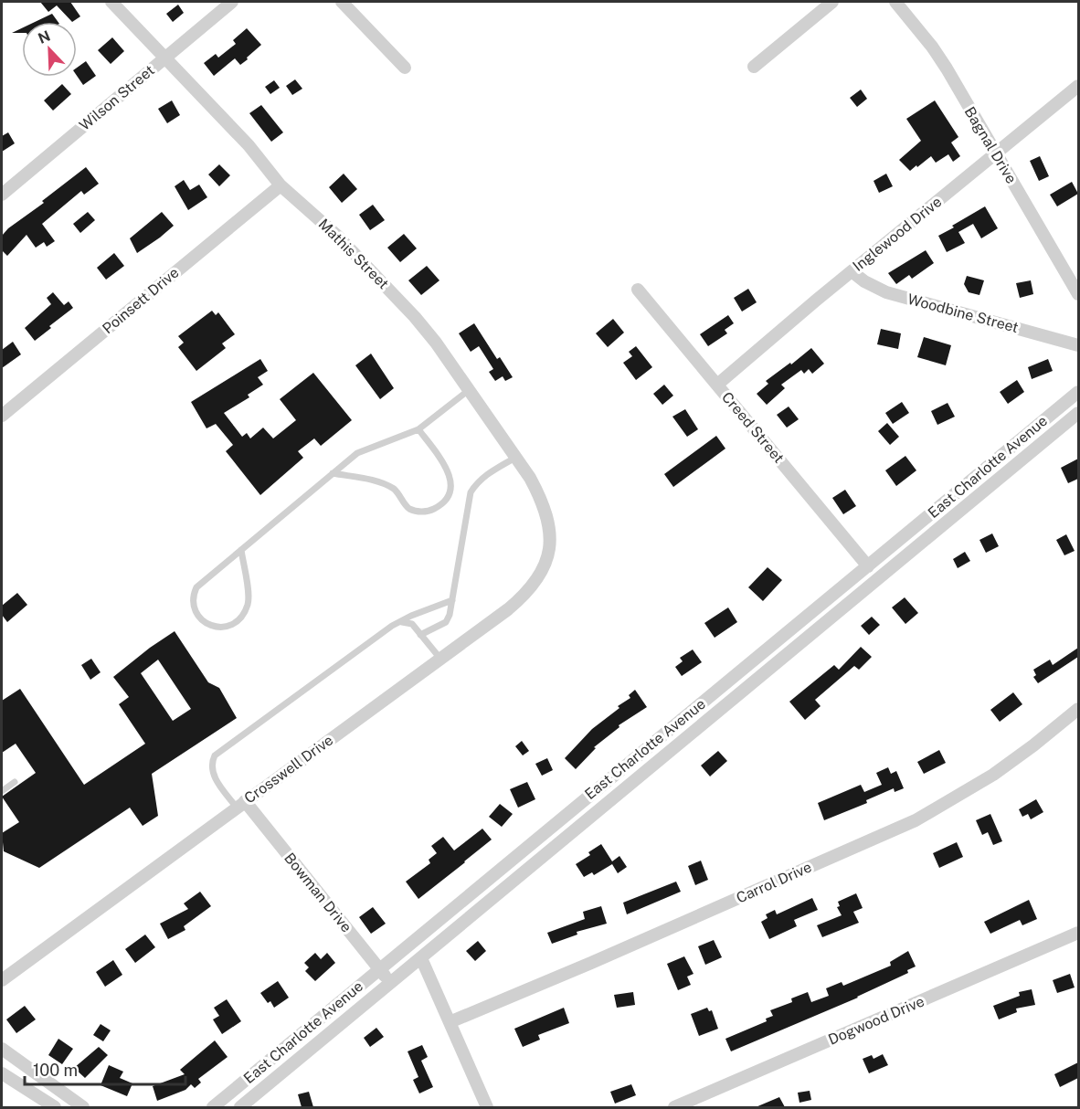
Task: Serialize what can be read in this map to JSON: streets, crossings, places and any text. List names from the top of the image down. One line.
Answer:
{"streets":{"street":["Wilson Street","Bagnal Drive","Inglewood Drive","Mathis Street","Poinsett Drive","Woodbine Street","Creed Street","East Charlotte Avenue","Crosswell Drive","Carrol Drive","Bowman Drive","Dogwood Drive"]},"crossings":[["Wilson Street","Mathis Street"],["Bagnal Drive","Inglewood Drive"],["Inglewood Drive","Woodbine Street"],["Inglewood Drive","Creed Street"],["Mathis Street","Poinsett Drive"],["Mathis Street","Crosswell Drive"],["Creed Street","East Charlotte Avenue"],["East Charlotte Avenue","Bowman Drive"],["Crosswell Drive","Bowman Drive"]],"scale_bar":"100 m","north":"top left"}
